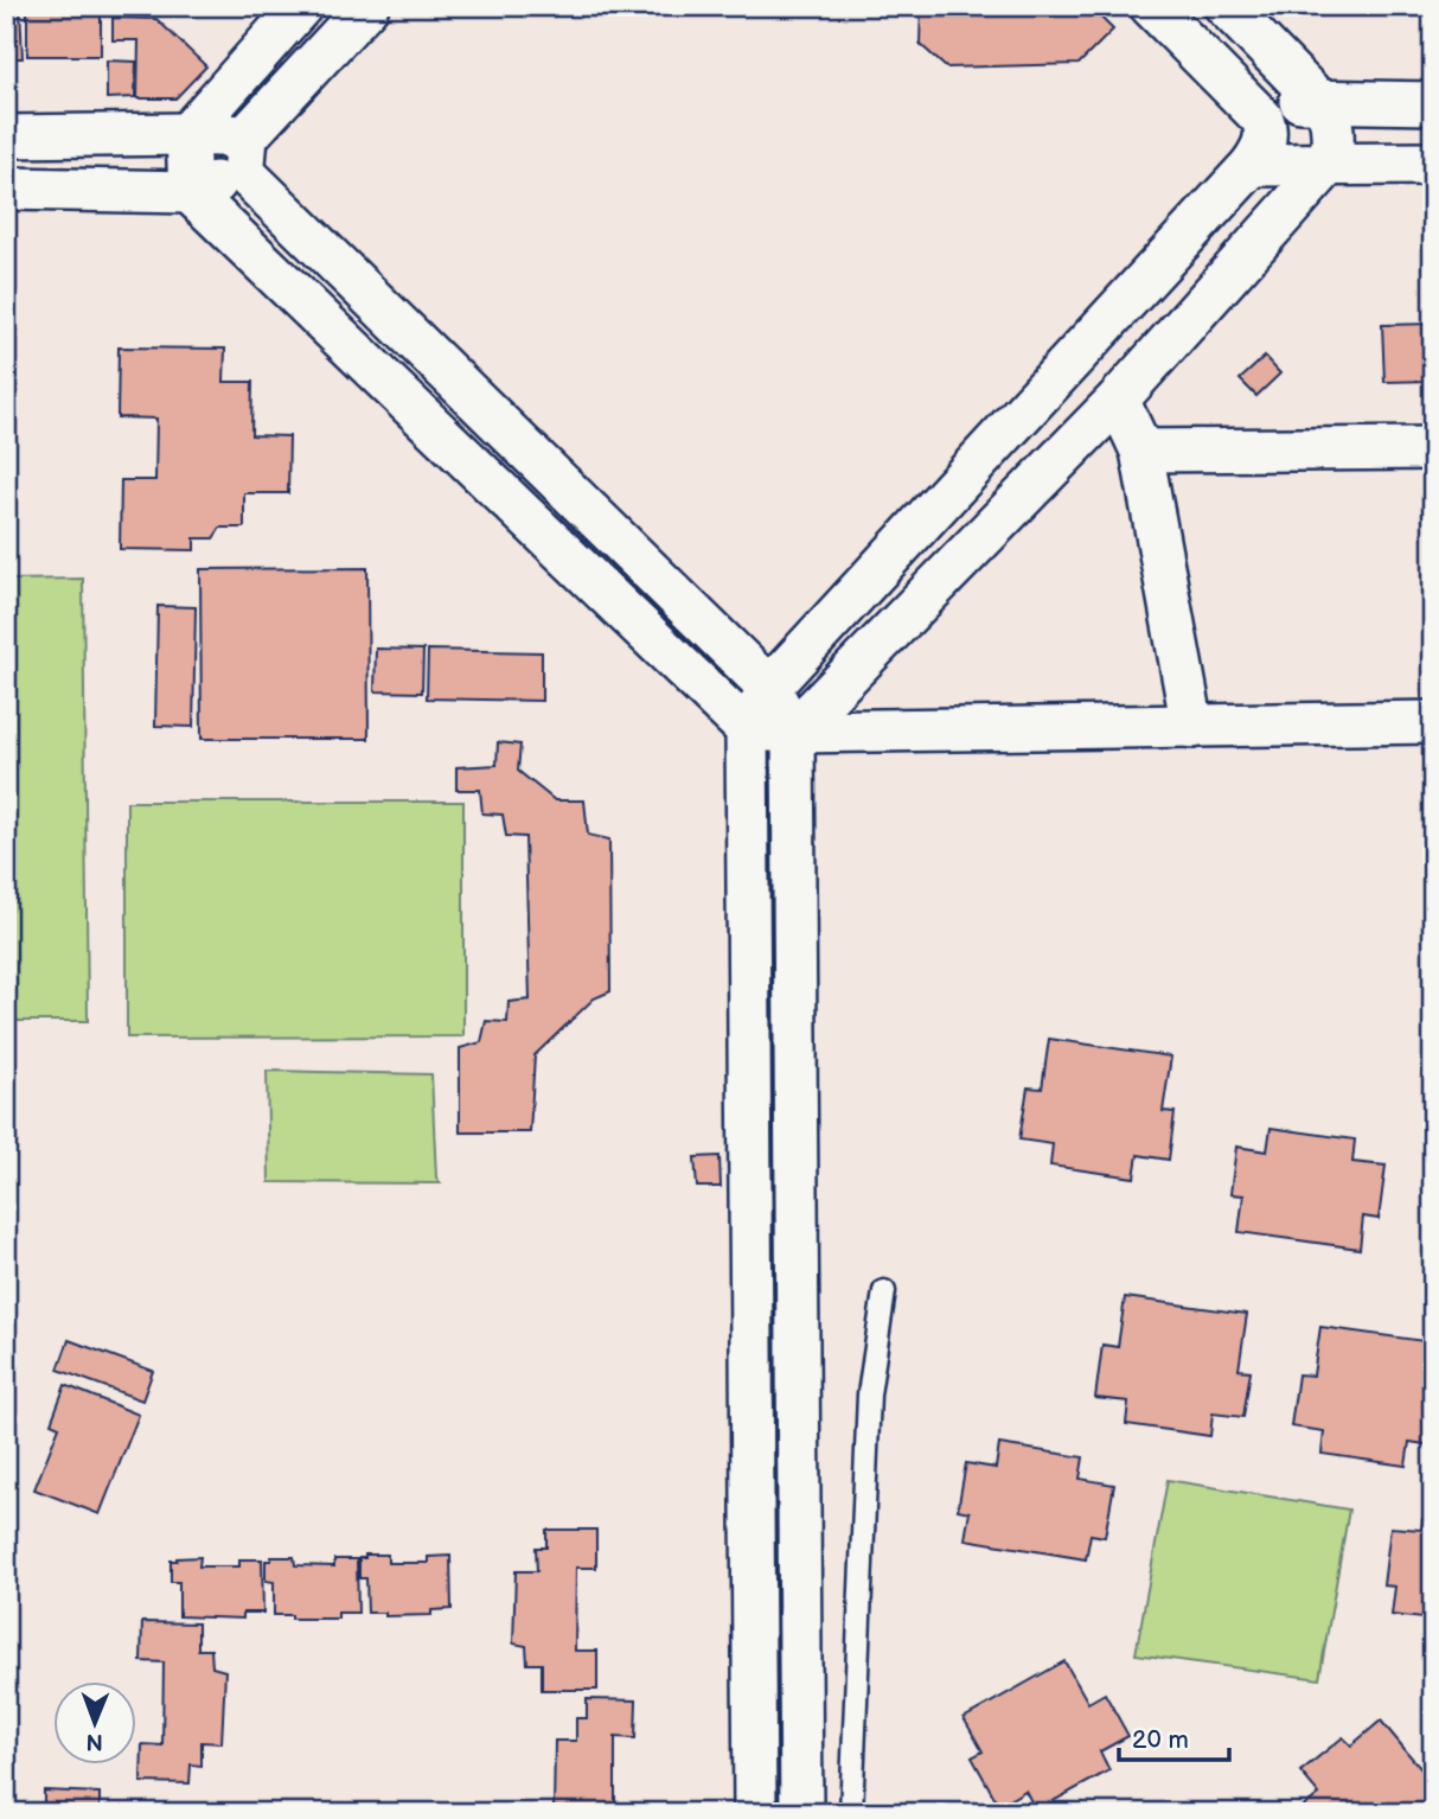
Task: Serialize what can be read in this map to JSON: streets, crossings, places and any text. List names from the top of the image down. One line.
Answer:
{"scale_bar":"20 m","north":"bottom"}
